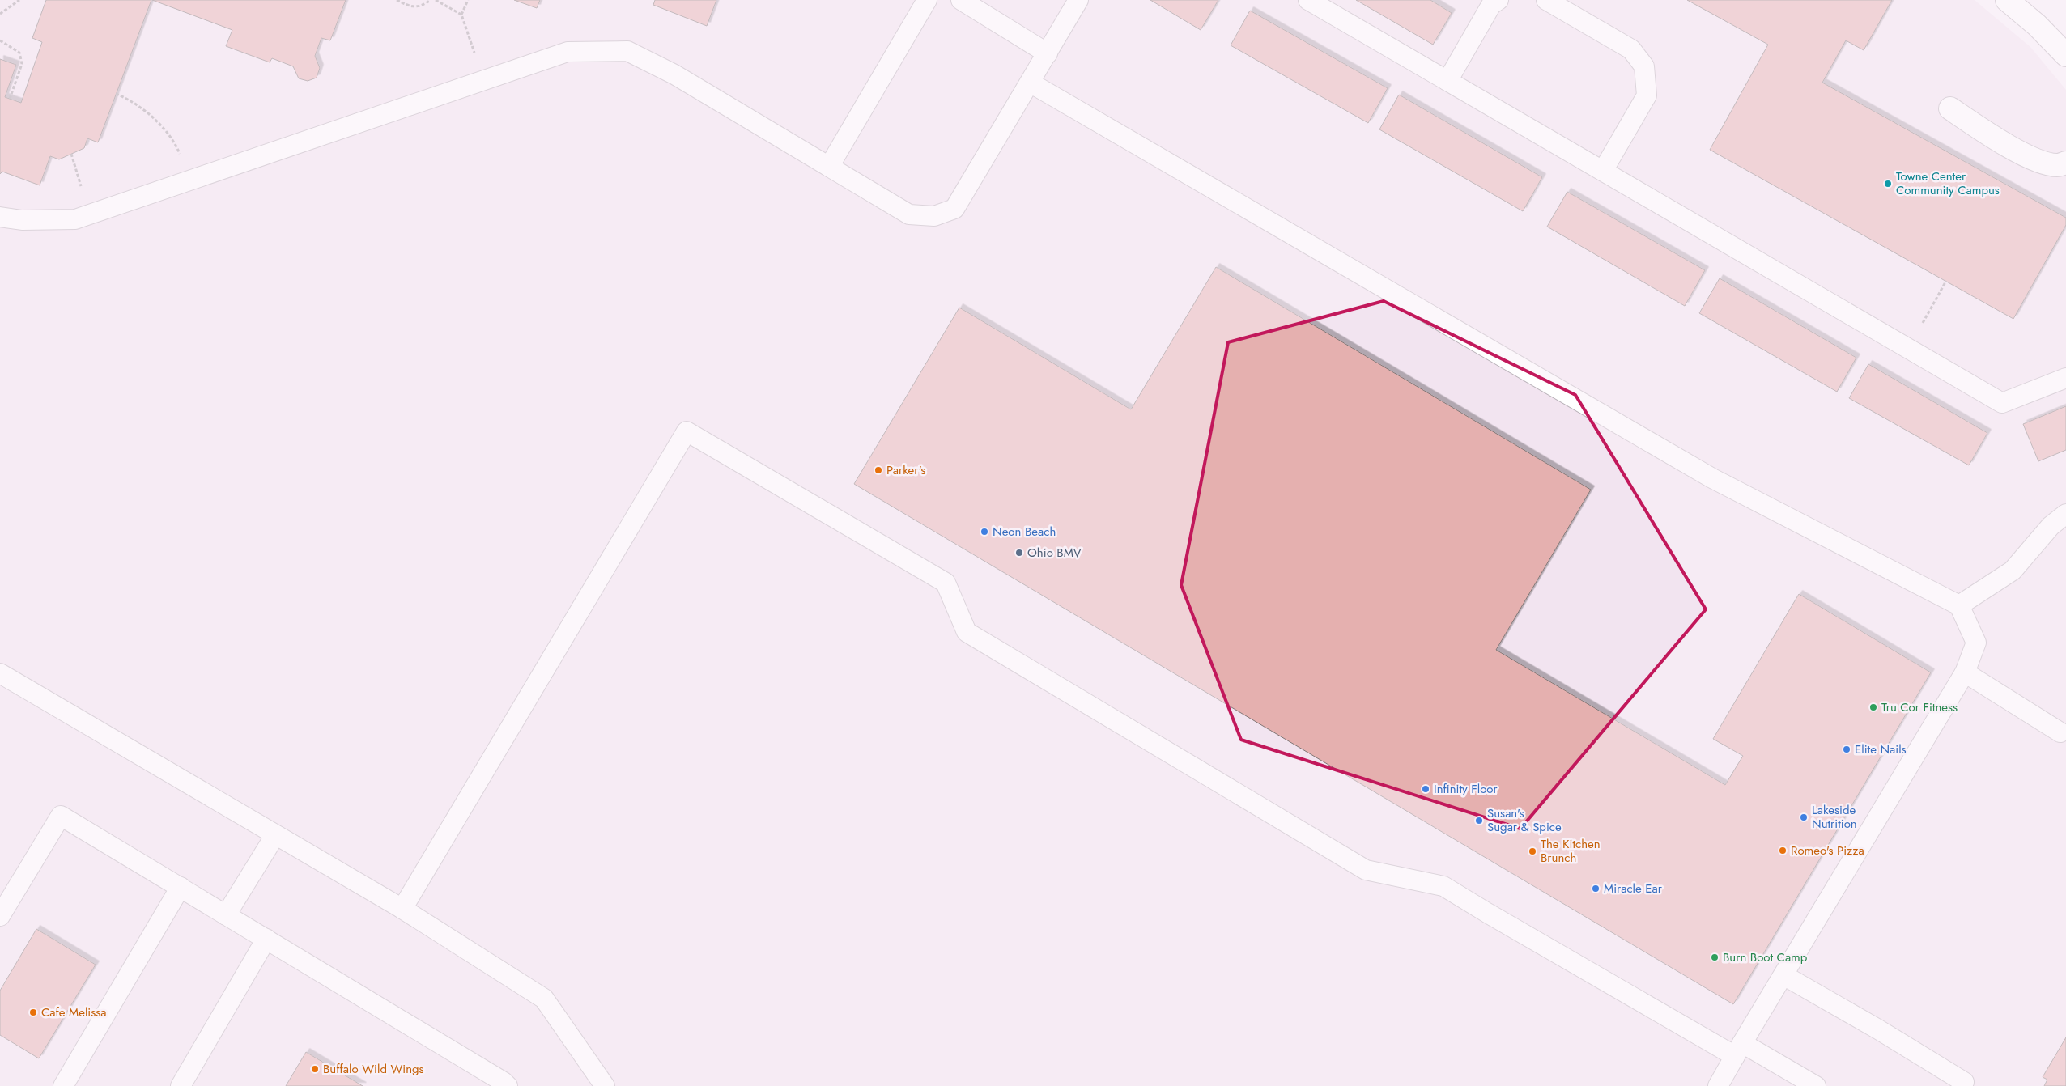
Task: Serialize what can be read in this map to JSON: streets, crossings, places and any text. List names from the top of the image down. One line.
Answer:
{"places":["Towne Center Community Campus","Parker's","Neon Beach","Ohio BMV","Tru Cor Fitness","Elite Nails","Infinity Floor","Lakeside Nutrition","Susan's Sugar & Spice","Romeo's Pizza","The Kitchen Brunch","Miracle Ear","Burn Boot Camp","Cafe Melissa","Buffalo Wild Wings"]}
